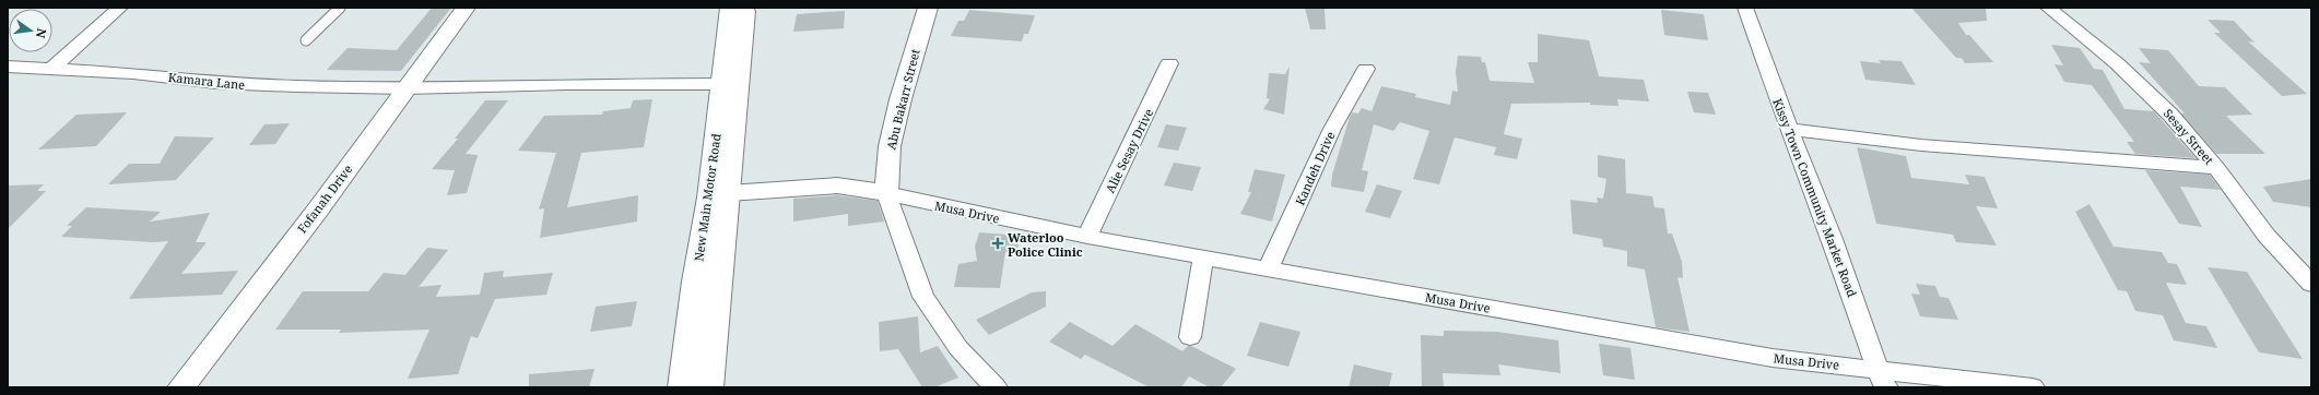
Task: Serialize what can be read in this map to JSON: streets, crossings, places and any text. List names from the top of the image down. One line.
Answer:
{"streets":{"main road":["Abu Bakarr Street","New Main Motor Road","Fofanah Drive"],"street":["Kamara Lane","Sesay Street","Alie Sesay Drive","Kandeh Drive","Kissy Town Community Market Road","Musa Drive"]},"crossings":[["Kamara Lane","New Main Motor Road"],["Kamara Lane","Fofanah Drive"],["Abu Bakarr Street","Musa Drive"],["Alie Sesay Drive","Musa Drive"],["Kandeh Drive","Musa Drive"],["Kissy Town Community Market Road","Musa Drive"]],"places":{"health":["Waterloo Police Clinic"]},"north":"right"}
